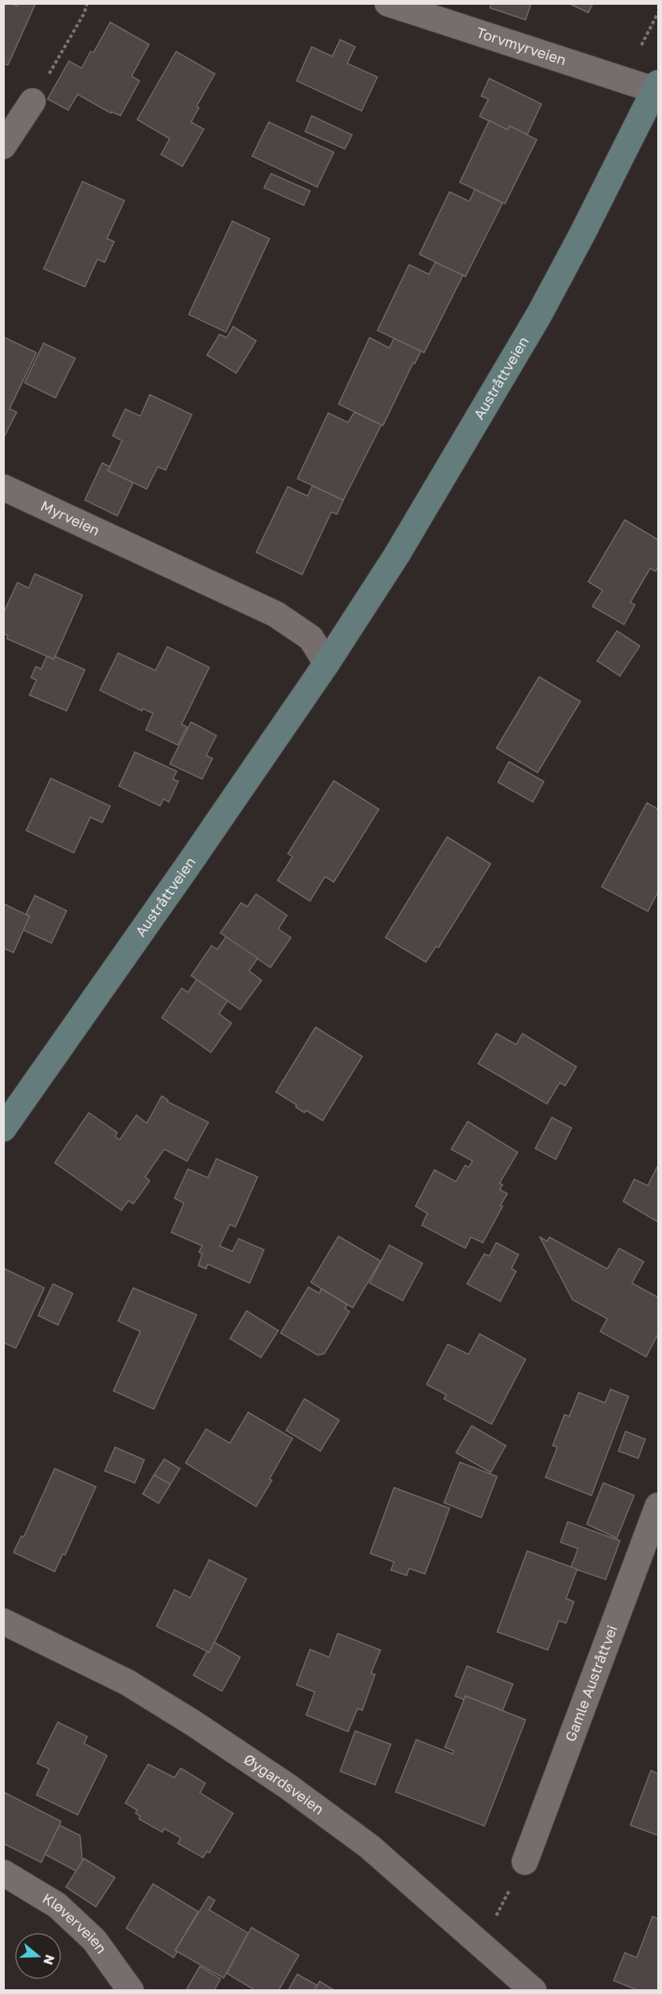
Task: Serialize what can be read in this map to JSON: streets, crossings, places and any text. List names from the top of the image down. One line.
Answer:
{"streets":{"main road":["Austråttveien"],"street":["Torvmyrveien","Myrveien","Gamle Austråttvei","Øygardsveien","Kløverveien"]},"crossings":[["Torvmyrveien","Austråttveien"],["Austråttveien","Myrveien"]],"north":"right"}
